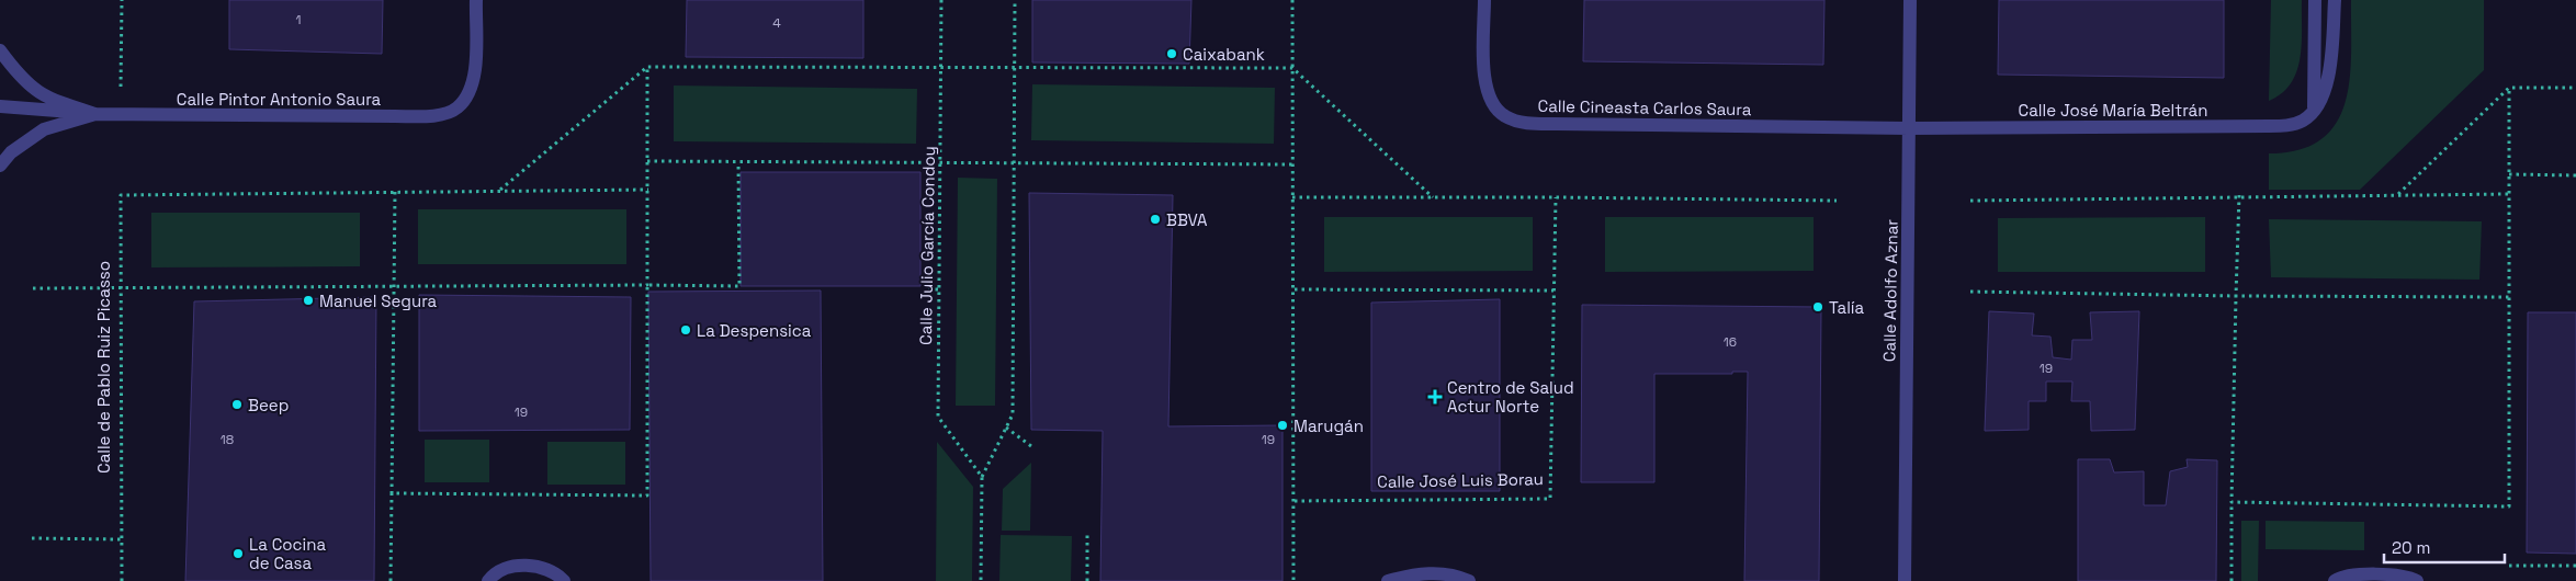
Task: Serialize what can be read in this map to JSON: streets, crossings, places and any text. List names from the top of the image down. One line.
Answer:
{"streets":{"street":["Calle Pintor Antonio Saura","Calle Cineasta Carlos Saura","Calle José María Beltrán","Calle Adolfo Aznar"],"path":["Calle Julio García Condoy","Calle de Pablo Ruiz Picasso","Calle José Luis Borau"]},"crossings":[["Calle Cineasta Carlos Saura","Calle José María Beltrán"],["Calle Cineasta Carlos Saura","Calle Adolfo Aznar"],["Calle José María Beltrán","Calle Adolfo Aznar"]],"places":{"other":["Caixabank","BBVA","Manuel Segura","Talía","La Despensica","Beep","Marugán","La Cocina de Casa"],"health":["Centro de Salud Actur Norte"]},"house_numbers":["1","4","16","19","19","18","19"],"scale_bar":"20 m"}
